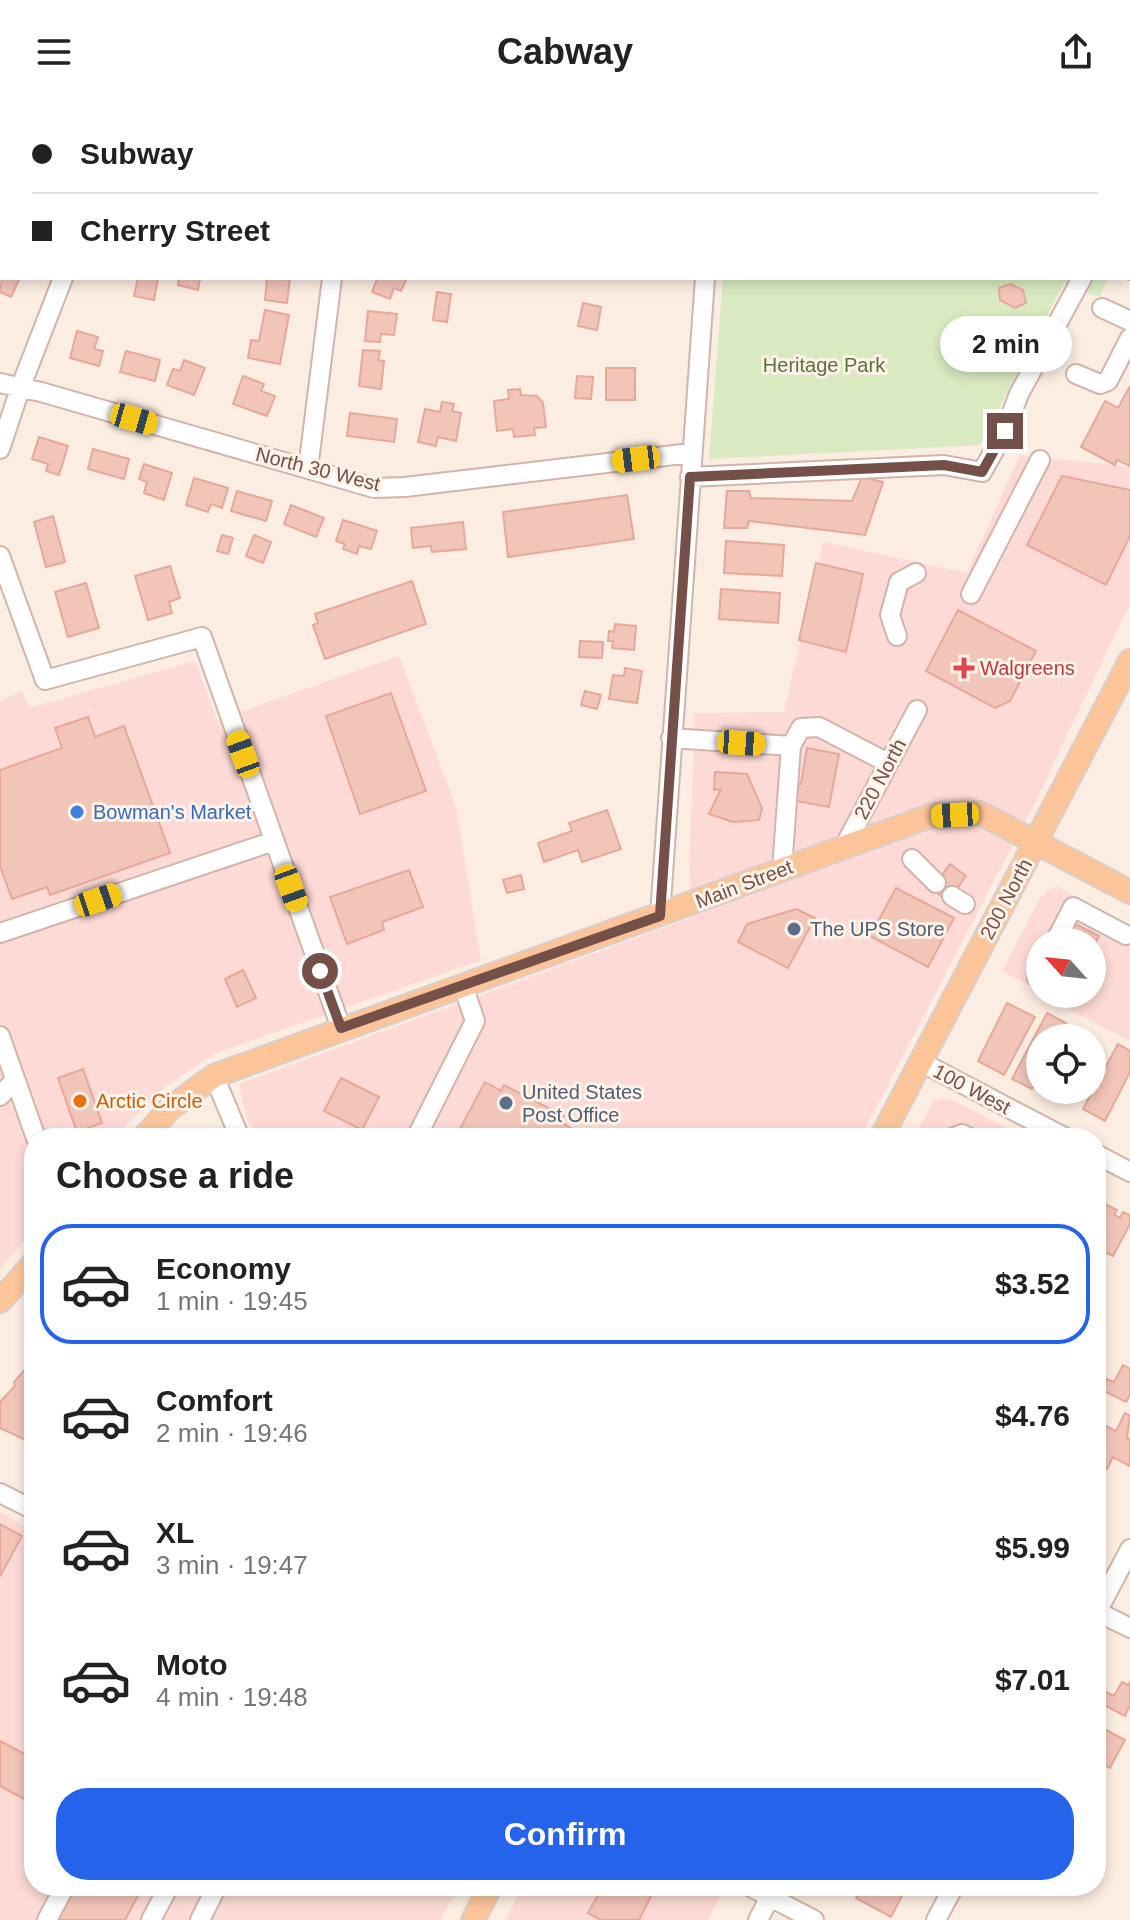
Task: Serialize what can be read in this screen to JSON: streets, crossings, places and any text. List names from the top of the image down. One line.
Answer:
{"streets":{"main road":["Main Street","200 North"],"street":["North 30 West","220 North","100 West"]},"crossings":[["220 North","Main Street"],["Main Street","200 North"],["200 North","100 West"]],"parks":["Heritage Park"],"places":{"health":["Walgreens"],"other":["Bowman's Market","The UPS Store","Arctic Circle","United States Post Office"]},"north":"top left","page":{"header":"Cabway","banner":["Subway","Cherry Street"],"bubble":"2 min","heading":"Choose a ride","list":[{"name":"Economy","note":"1 min · 19:45","value":"$3.52"},{"name":"Comfort","note":"2 min · 19:46","value":"$4.76"},{"name":"XL","note":"3 min · 19:47","value":"$5.99"},{"name":"Moto","note":"4 min · 19:48","value":"$7.01"}],"buttons":"Confirm"}}
